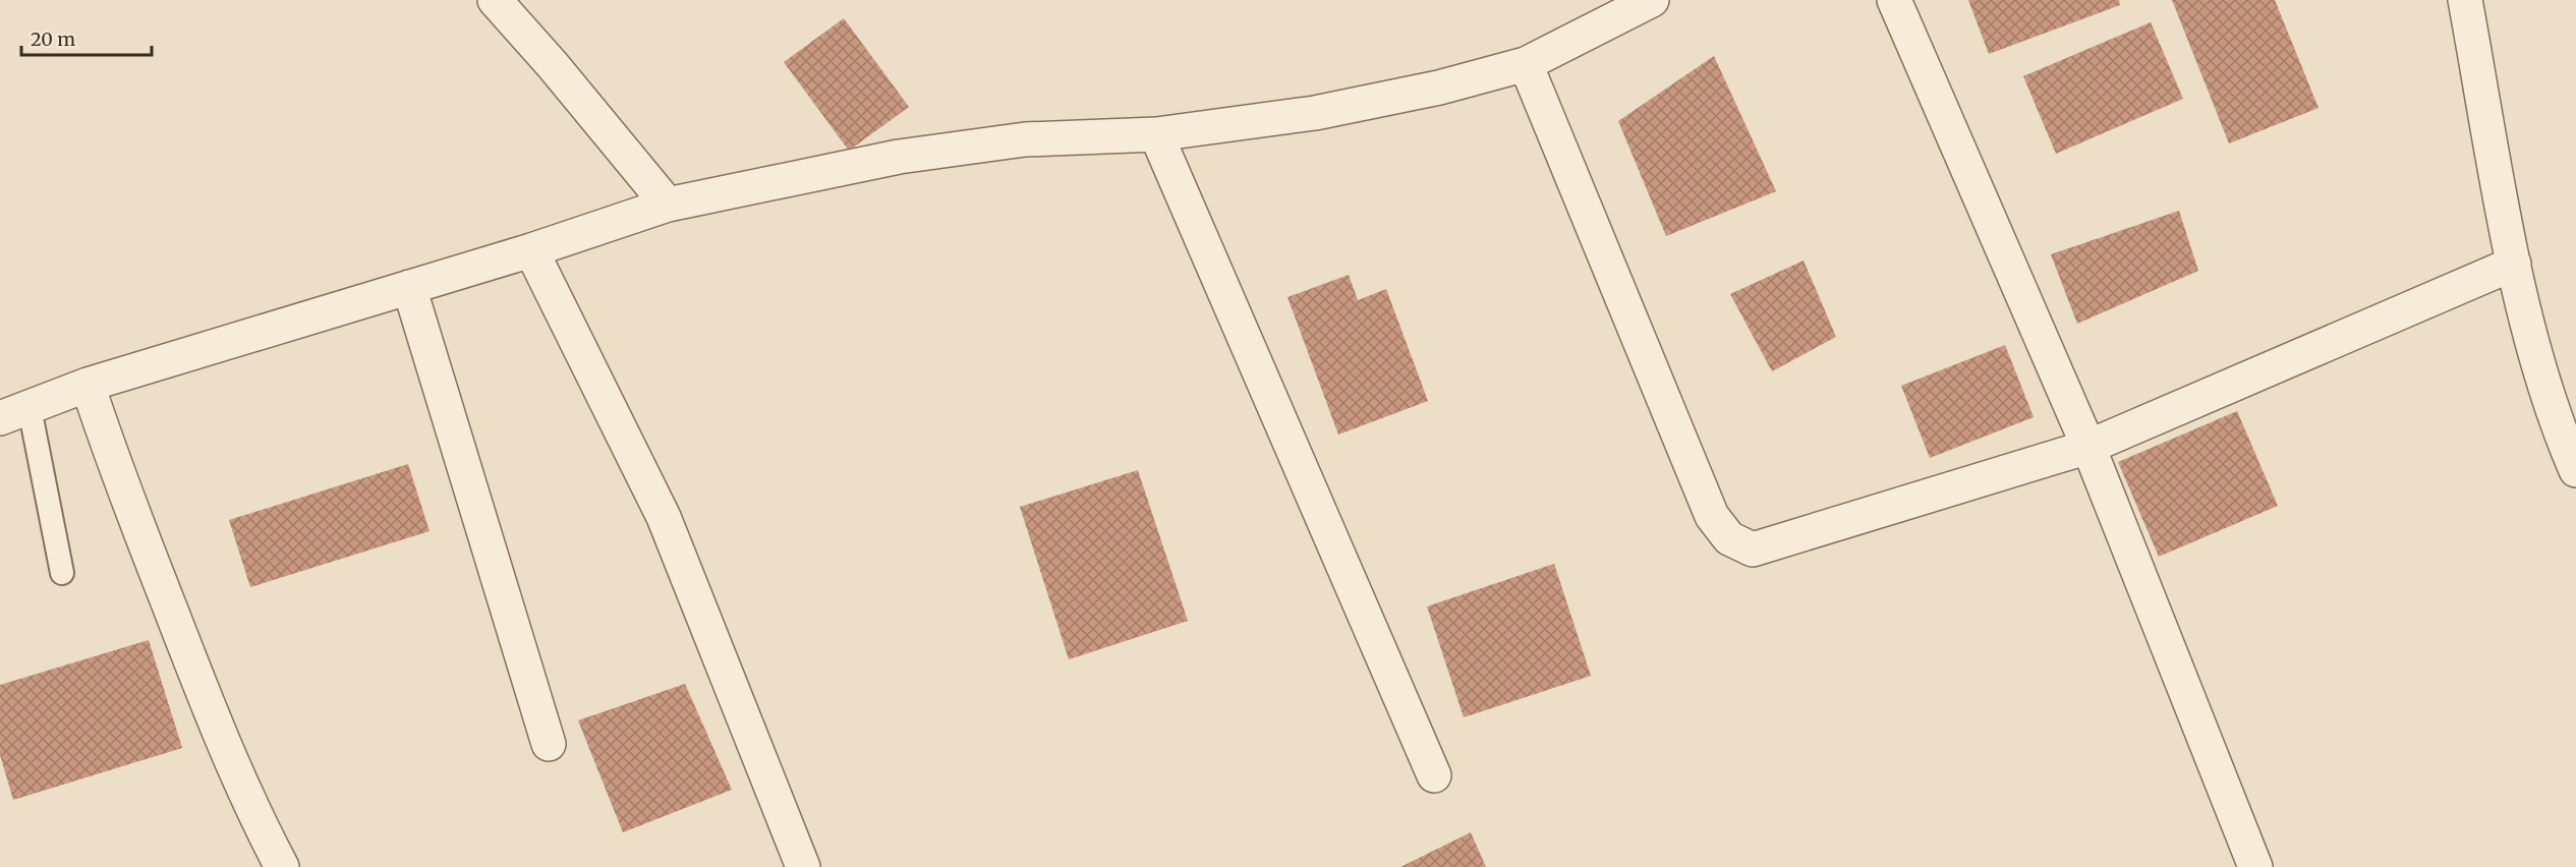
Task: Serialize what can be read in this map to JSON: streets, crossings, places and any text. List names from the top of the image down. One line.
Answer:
{"scale_bar":"20 m"}
